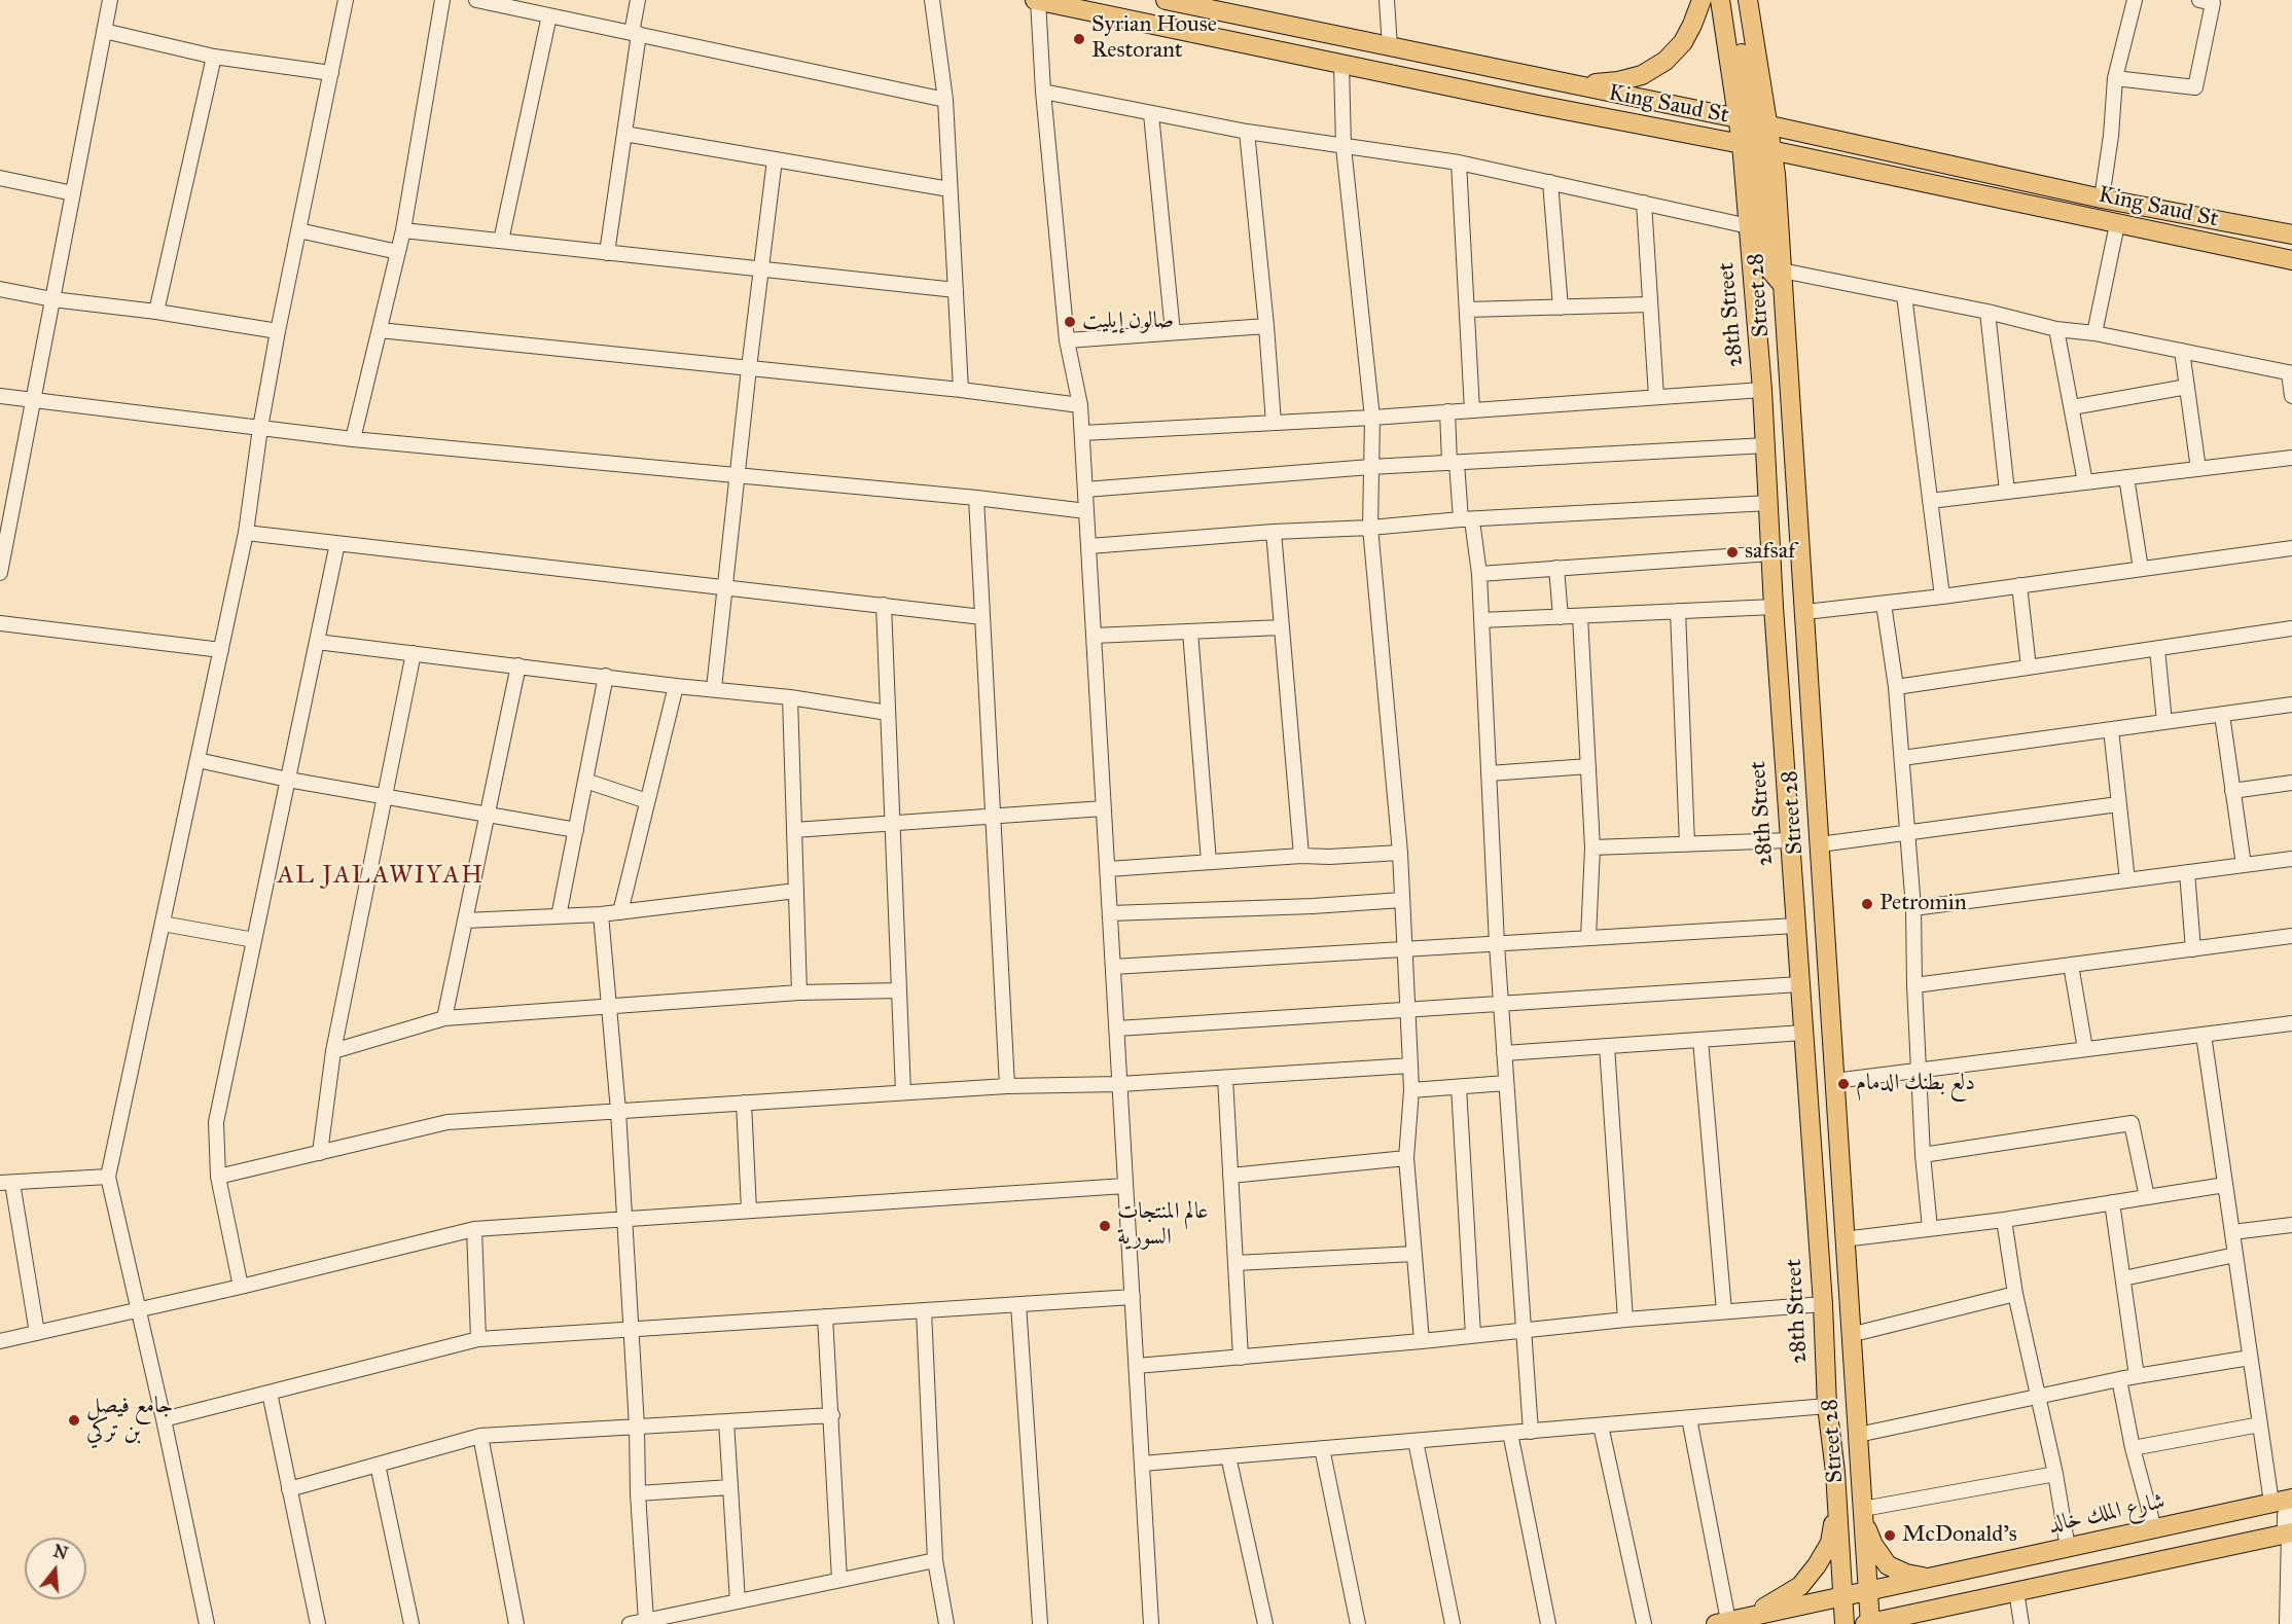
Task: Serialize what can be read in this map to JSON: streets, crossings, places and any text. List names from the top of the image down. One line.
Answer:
{"streets":{"main road":["King Saud St","Street 28","28th Street","شارع الملك خالد"]},"crossings":[["King Saud St","28th Street"],["Street 28","شارع الملك خالد"],["28th Street","شارع الملك خالد"]],"districts":["AL JALAWIYAH"],"places":["Syrian House Restorant","صالون إيليت","safsaf","Petromin","دلع بطنك الدمام","عالم المنتجات السورية","جامع فيصل بن تركي","McDonald's"],"north":"top"}
